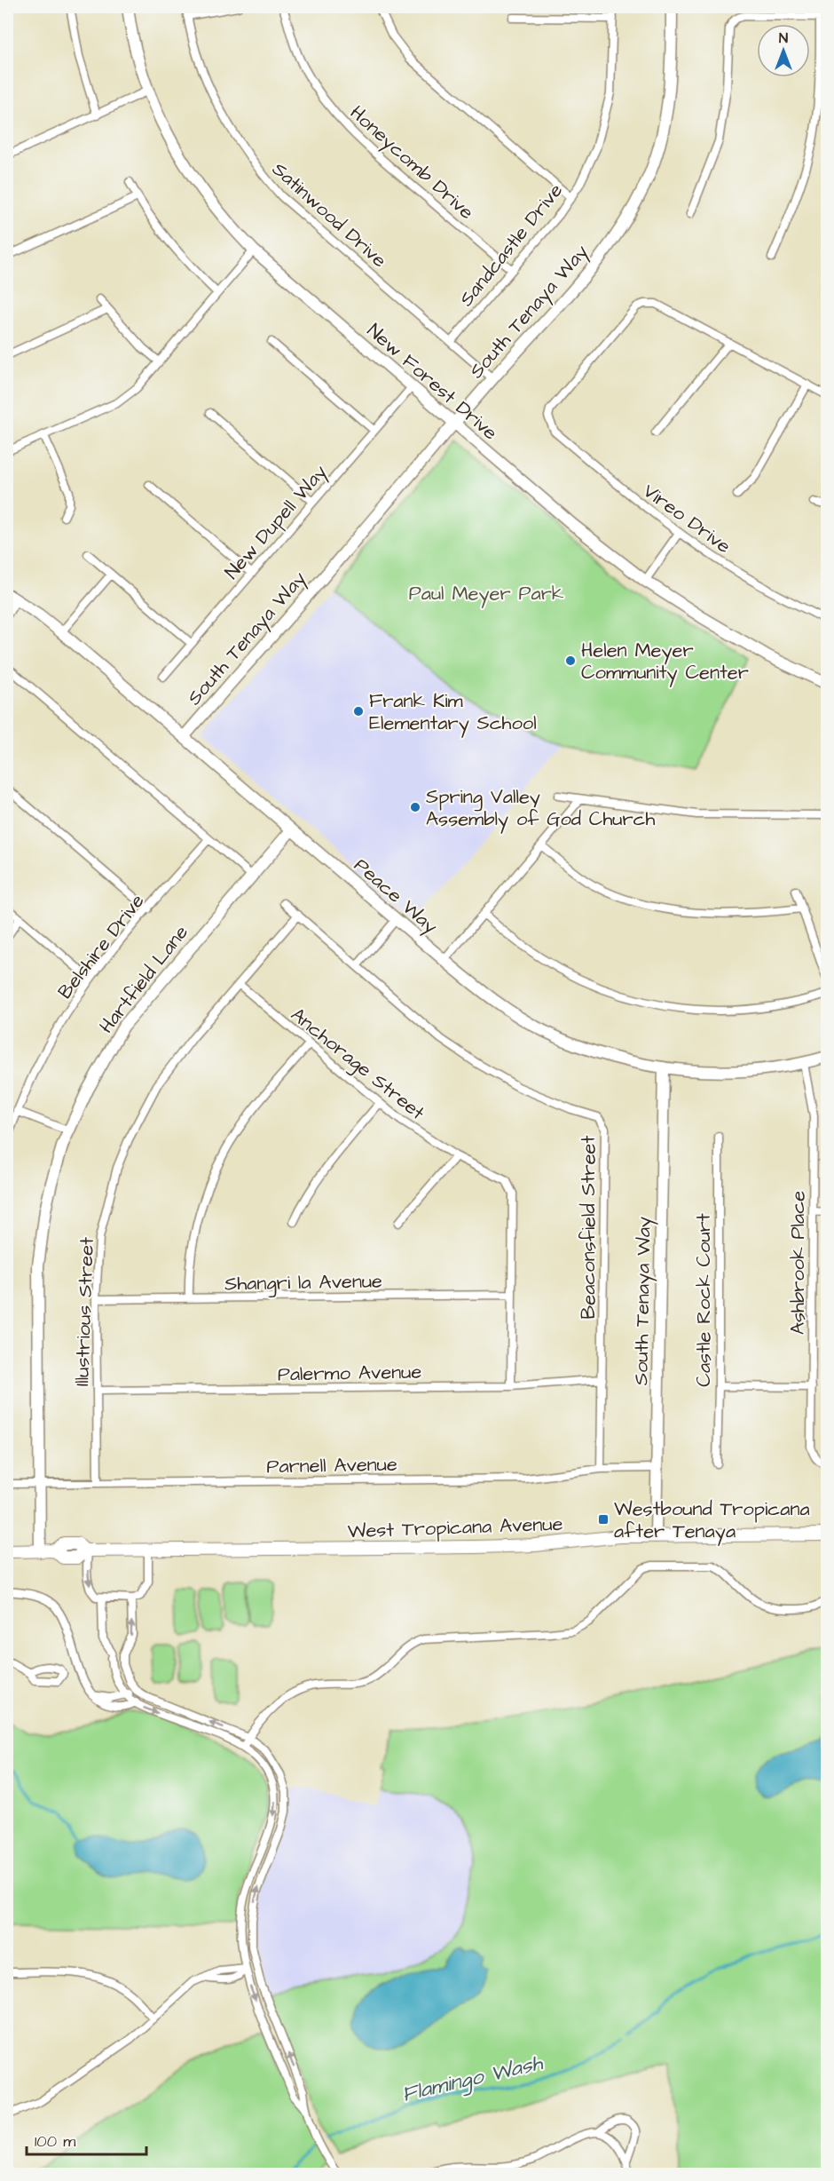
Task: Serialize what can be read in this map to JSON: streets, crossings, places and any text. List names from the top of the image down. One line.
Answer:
{"streets":{"main road":["West Tropicana Avenue"],"street":["Honeycomb Drive","Satinwood Drive","Sandcastle Drive","South Tenaya Way","New Forest Drive","Vireo Drive","New Dupell Way","Peace Way","Belshire Drive","Hartfield Lane","Anchorage Street","Beaconsfield Street","Ashbrook Place","Shangri la Avenue","Castle Rock Court","Illustrious Street","Palermo Avenue","Parnell Avenue"]},"crossings":[["Honeycomb Drive","Sandcastle Drive"],["Satinwood Drive","Sandcastle Drive"],["Satinwood Drive","South Tenaya Way"],["South Tenaya Way","New Forest Drive"],["South Tenaya Way","Peace Way"],["South Tenaya Way","Parnell Avenue"],["South Tenaya Way","West Tropicana Avenue"],["New Forest Drive","New Dupell Way"],["Peace Way","Hartfield Lane"],["Peace Way","Ashbrook Place"],["Hartfield Lane","Parnell Avenue"],["Hartfield Lane","West Tropicana Avenue"],["Anchorage Street","Shangri la Avenue"],["Anchorage Street","Illustrious Street"],["Anchorage Street","Palermo Avenue"],["Beaconsfield Street","Illustrious Street"],["Beaconsfield Street","Palermo Avenue"],["Beaconsfield Street","Parnell Avenue"],["Shangri la Avenue","Illustrious Street"],["Illustrious Street","Palermo Avenue"],["Illustrious Street","Parnell Avenue"]],"water":["Flamingo Wash"],"parks":["Paul Meyer Park"],"places":{"other":["Helen Meyer Community Center","Frank Kim Elementary School","Spring Valley Assembly of God Church"],"transit":["Westbound Tropicana after Tenaya"]},"scale_bar":"100 m","north":"top"}
